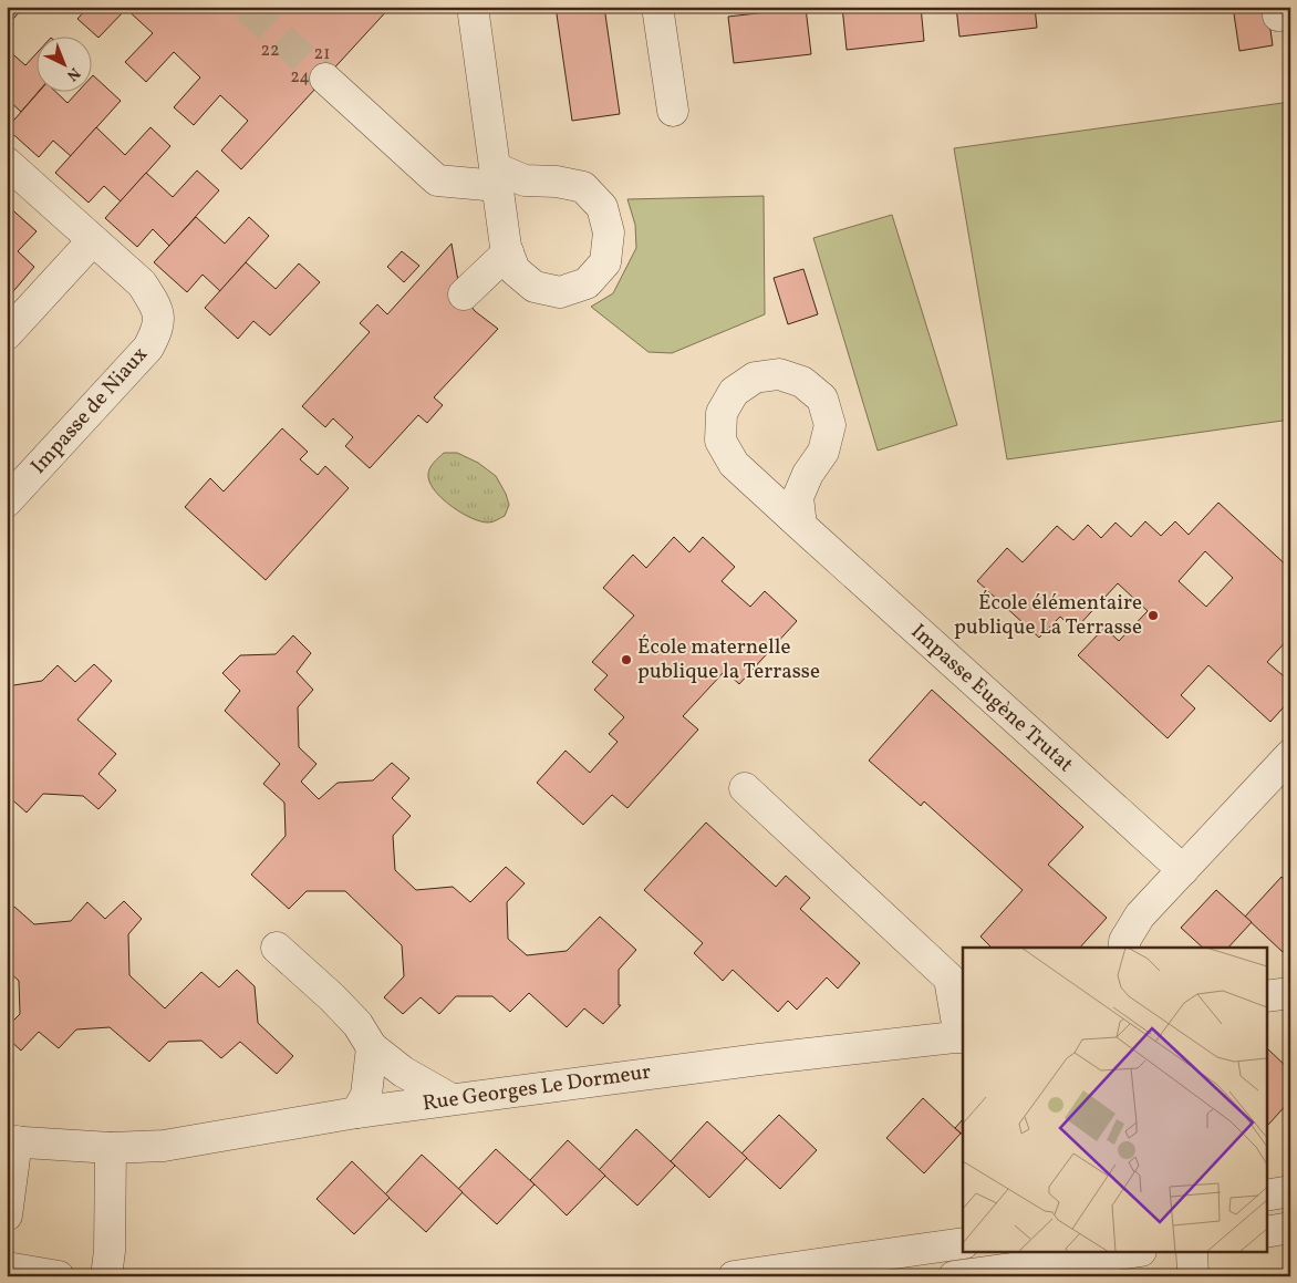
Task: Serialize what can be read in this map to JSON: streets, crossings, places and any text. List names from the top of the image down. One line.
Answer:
{"streets":{"street":["Impasse de Niaux","Impasse Eugène Trutat","Rue Georges Le Dormeur"]},"places":["École élémentaire publique La Terrasse","École maternelle publique la Terrasse"],"house_numbers":["22","21","24"],"north":"bottom right"}
